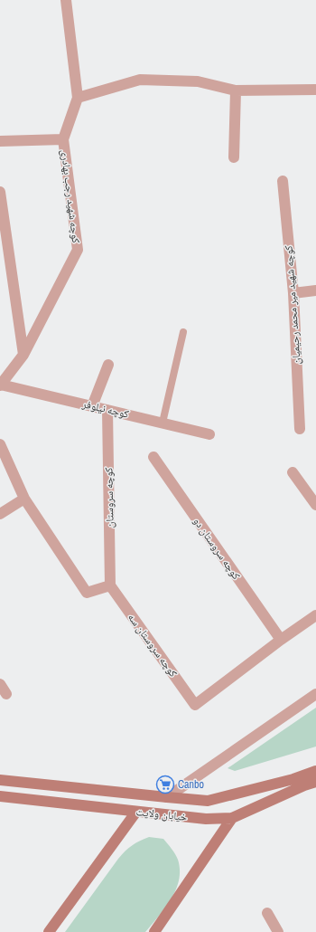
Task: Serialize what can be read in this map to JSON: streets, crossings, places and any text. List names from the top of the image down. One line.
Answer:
{"streets":{"main road":["خیابان ولایت"],"street":["کوچه شهید رجب بهادری","کوچه شهید میر محمد رحیمیان","کوچه نیلوفر","کوچه سروستان","کوچه سروستان دو","کوچه سروستان سه"]},"crossings":[["کوچه شهید رجب بهادری","کوچه نیلوفر"],["کوچه نیلوفر","کوچه سروستان"],["کوچه سروستان","کوچه سروستان سه"],["کوچه سروستان دو","کوچه سروستان سه"]],"places":{"supermarket":["Canbo"]}}
